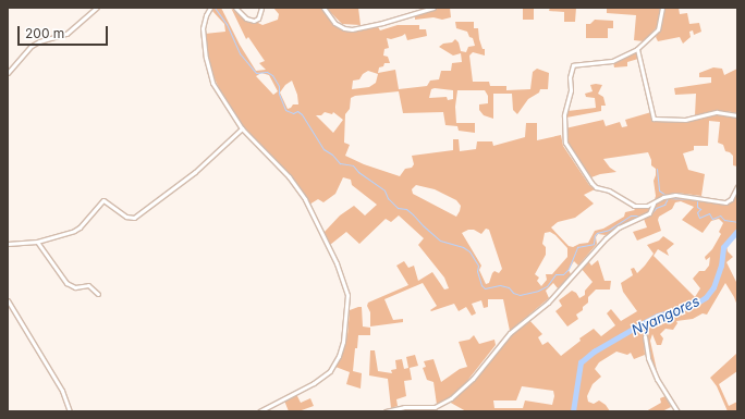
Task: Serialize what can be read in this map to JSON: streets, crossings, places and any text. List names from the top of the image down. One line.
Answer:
{"water":["Nyangores"],"scale_bar":"200 m"}
